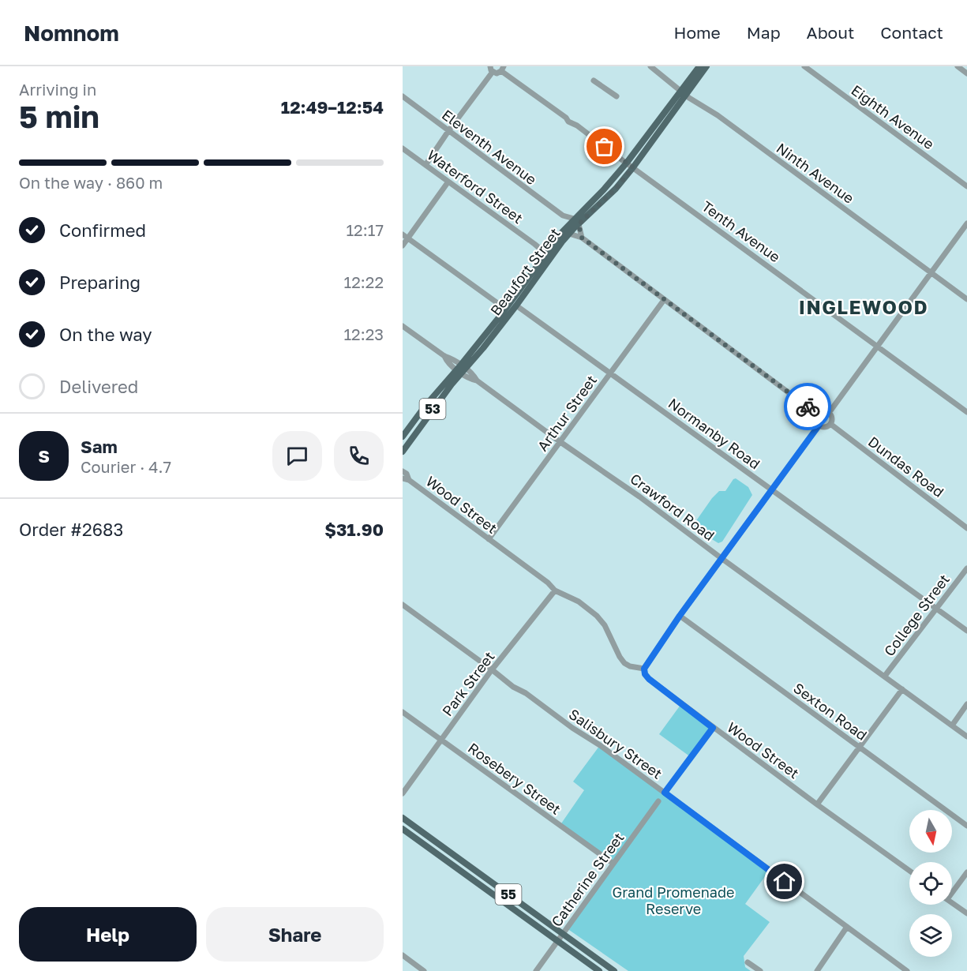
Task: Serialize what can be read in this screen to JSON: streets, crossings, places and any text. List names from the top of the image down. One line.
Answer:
{"streets":{"main road":["Beaufort Street","53","55"],"street":["Eighth Avenue","Eleventh Avenue","Ninth Avenue","Waterford Street","Tenth Avenue","Arthur Street","Normanby Road","Dundas Road","Wood Street","Crawford Road","College Street","Park Street","Sexton Road","Salisbury Street","Rosebery Street","Catherine Street"]},"crossings":[["Eleventh Avenue","Beaufort Street"],["Ninth Avenue","Beaufort Street"],["Waterford Street","Beaufort Street"],["Tenth Avenue","Beaufort Street"],["Beaufort Street","Normanby Road"],["Beaufort Street","Crawford Road"],["Arthur Street","Normanby Road"],["Arthur Street","Wood Street"],["Arthur Street","Crawford Road"],["Normanby Road","College Street"],["Wood Street","Park Street"],["Crawford Road","College Street"],["Park Street","Salisbury Street"],["Park Street","Rosebery Street"],["Rosebery Street","Catherine Street"],["Catherine Street","55"]],"districts":["INGLEWOOD"],"parks":["Grand Promenade Reserve"],"north":"bottom","page":{"header":"Nomnom","nav":["Home","Map","About","Contact"],"heading":["5 min","Arriving in","12:49–12:54"],"panel":["Sam","Courier · 4.7","Order #2683","$31.90"],"bar":"On the way · 860 m","list":[["Confirmed","12:17"],["Preparing","12:22"],["On the way","12:23"],"Delivered"],"round":"S","buttons":["Help","Share"]}}
